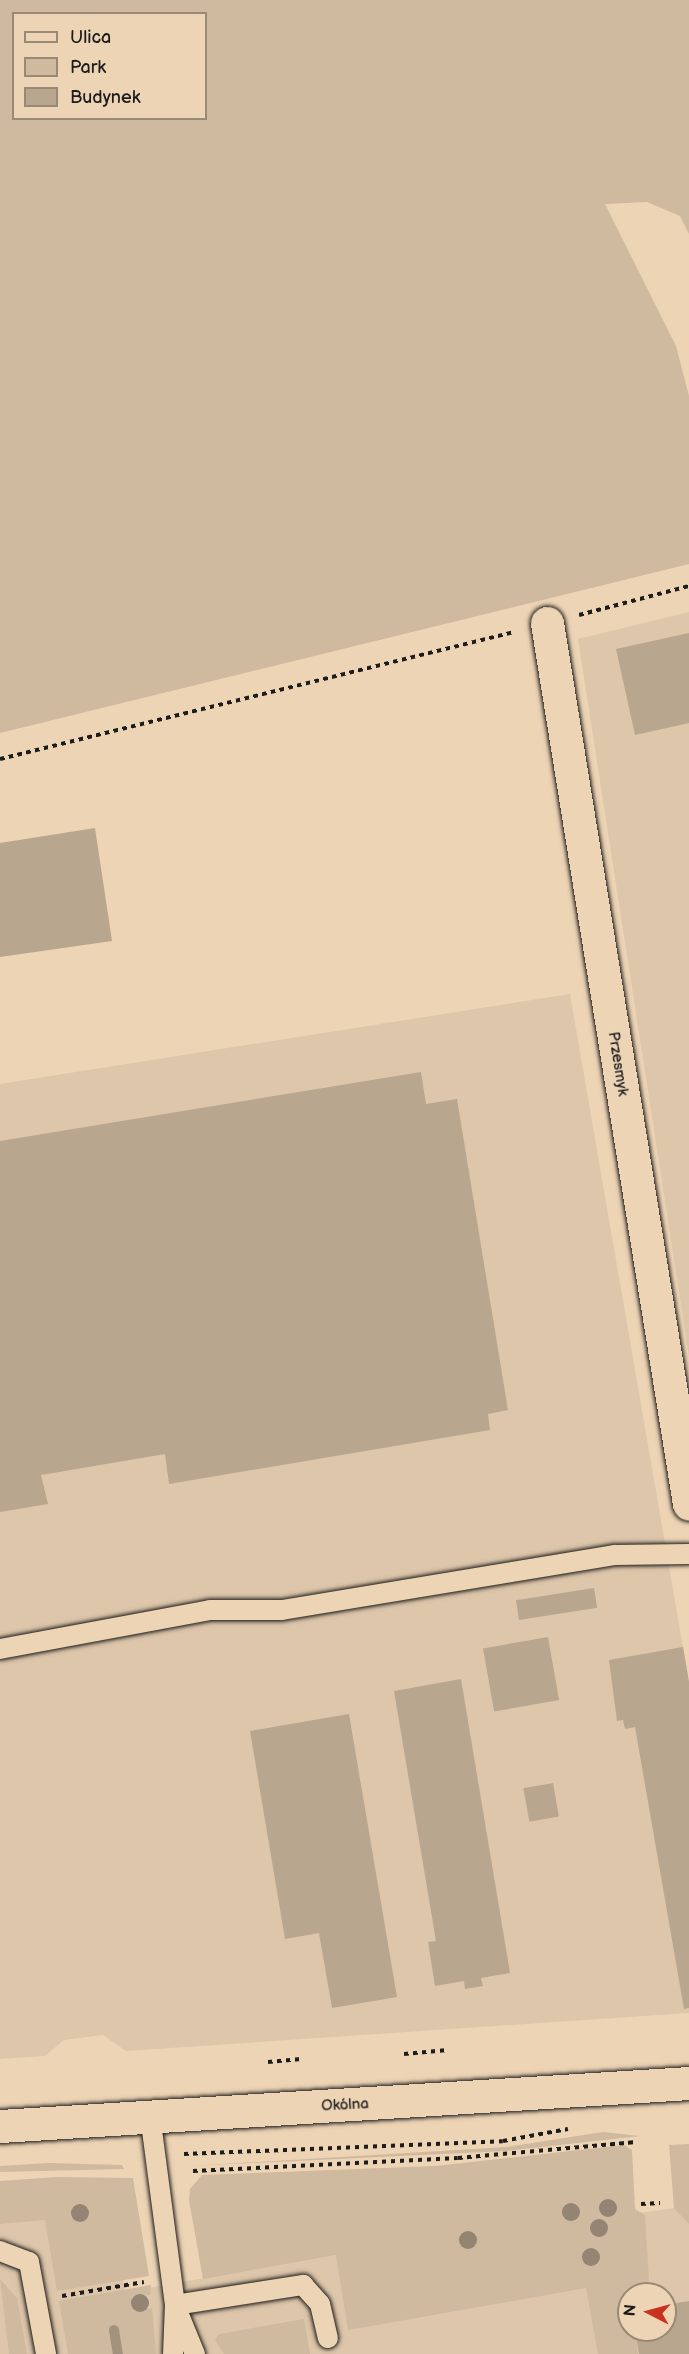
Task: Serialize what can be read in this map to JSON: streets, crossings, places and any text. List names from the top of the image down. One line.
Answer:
{"streets":{"street":["Przesmyk","Okólna"]},"legend":["Ulica","Park","Budynek"],"north":"left"}
